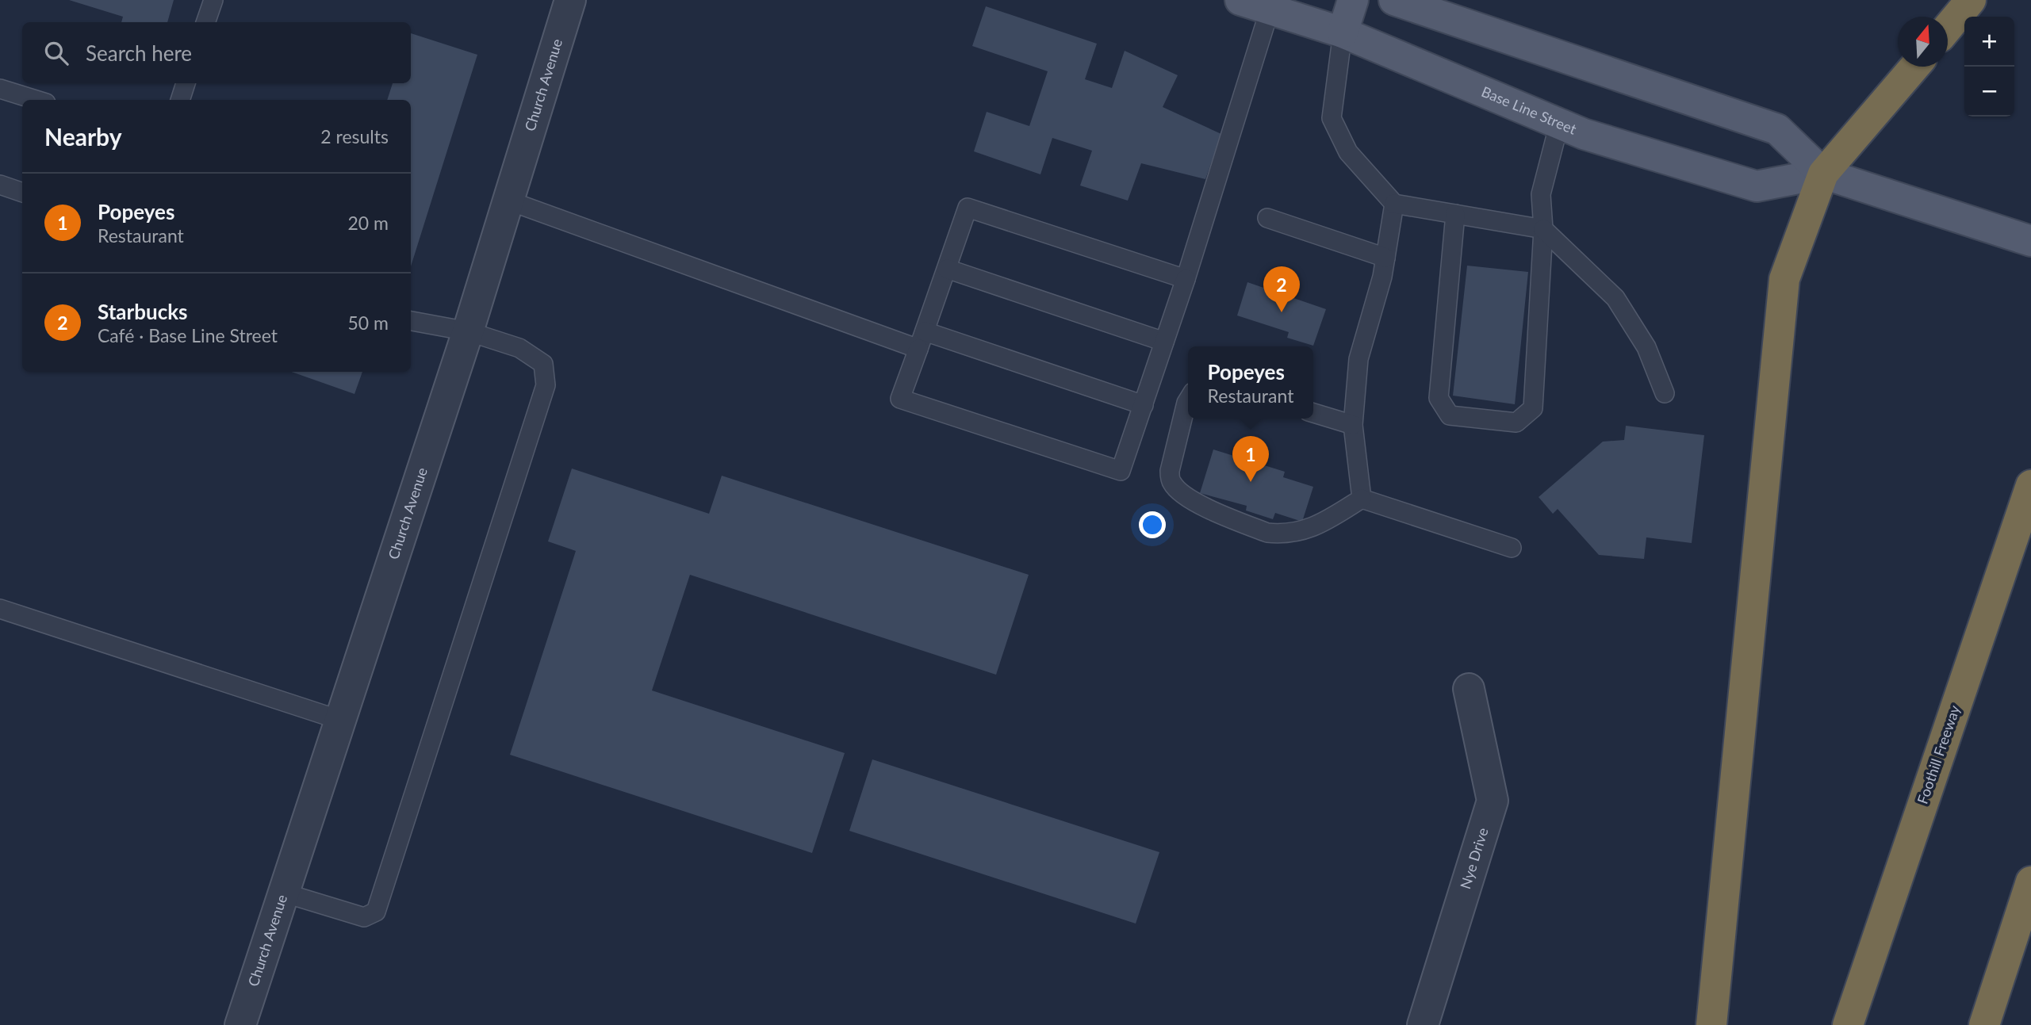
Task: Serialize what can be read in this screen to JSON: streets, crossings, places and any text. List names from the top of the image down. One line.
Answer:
{"streets":{"highway":["Foothill Freeway"],"main road":["Base Line Street"],"street":["Church Avenue","Nye Drive"]},"north":"top","page":{"map_buttons":["+","−"],"search":"Search here","heading":["Nearby","2 results"],"list":[{"mark":"1","name":"Popeyes","note":"Restaurant","value":"20 m"},{"mark":"2","name":"Starbucks","note":"Café · Base Line Street","value":"50 m"}],"pins":["2","1"],"popup":["Popeyes","Restaurant"]}}
